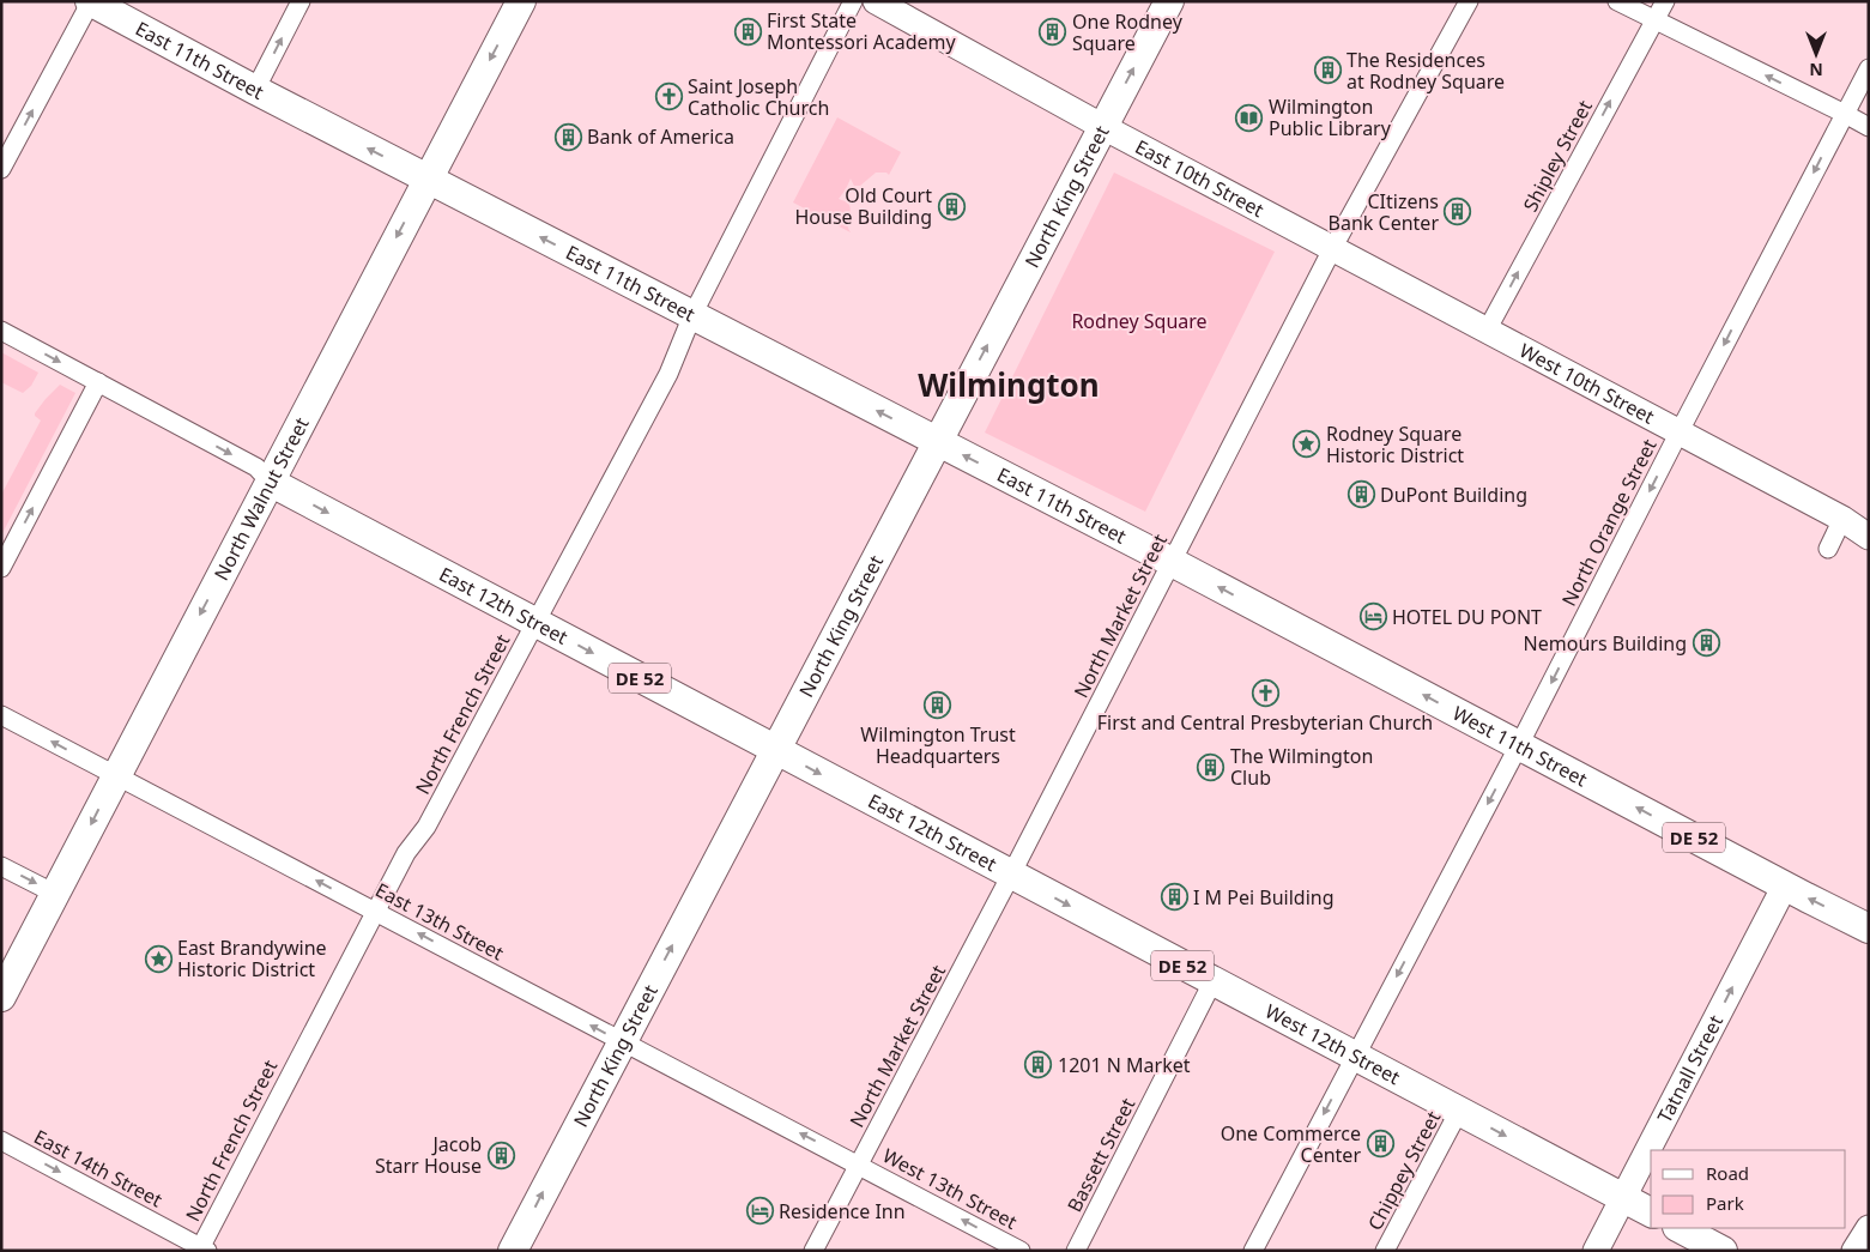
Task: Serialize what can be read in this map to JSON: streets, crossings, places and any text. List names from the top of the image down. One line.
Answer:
{"streets":{"main road":["East 11th Street","East 10th Street","North King Street","West 10th Street","North Walnut Street","East 12th Street","DE 52","West 11th Street","West 12th Street","Tatnall Street"],"street":["Shipley Street","North Orange Street","North Market Street","North French Street","East 13th Street","Bassett Street","East 14th Street","Chippey Street","West 13th Street"]},"crossings":[["East 11th Street","North King Street"],["East 11th Street","North Walnut Street"],["East 11th Street","North Market Street"],["East 11th Street","North French Street"],["East 11th Street","West 11th Street"],["Shipley Street","West 10th Street"],["East 10th Street","North King Street"],["East 10th Street","West 10th Street"],["East 10th Street","North Market Street"],["North King Street","East 12th Street"],["North King Street","East 13th Street"],["West 10th Street","North Orange Street"],["West 10th Street","North Market Street"],["North Walnut Street","East 12th Street"],["North Walnut Street","East 13th Street"],["North Orange Street","West 11th Street"],["North Orange Street","West 12th Street"],["East 12th Street","North Market Street"],["East 12th Street","North French Street"],["East 12th Street","West 12th Street"],["North Market Street","West 11th Street"],["North Market Street","East 13th Street"],["North Market Street","West 12th Street"],["North Market Street","West 13th Street"],["North French Street","East 13th Street"],["North French Street","East 14th Street"],["West 11th Street","Tatnall Street"],["East 13th Street","West 13th Street"],["West 12th Street","Tatnall Street"],["West 12th Street","Bassett Street"],["West 12th Street","Chippey Street"]],"one_way":["East 11th Street","Shipley Street","North King Street","North Walnut Street","North Orange Street","East 12th Street","West 11th Street","East 13th Street","West 12th Street","Tatnall Street","East 14th Street","West 13th Street"],"districts":["Wilmington"],"parks":["Rodney Square"],"places":{"building":["First State Montessori Academy","One Rodney Square","The Residences at Rodney Square","Bank of America","Old Court House Building","CItizens Bank Center","DuPont Building","Nemours Building","Wilmington Trust Headquarters","The Wilmington Club","I M Pei Building","1201 N Market","One Commerce Center","Jacob Starr House"],"church":["Saint Joseph Catholic Church","First and Central Presbyterian Church"],"library":["Wilmington Public Library"],"place":["Rodney Square Historic District","East Brandywine Historic District"],"hotel":["HOTEL DU PONT","Residence Inn"]},"legend":["Road","Park"],"north":"bottom"}
